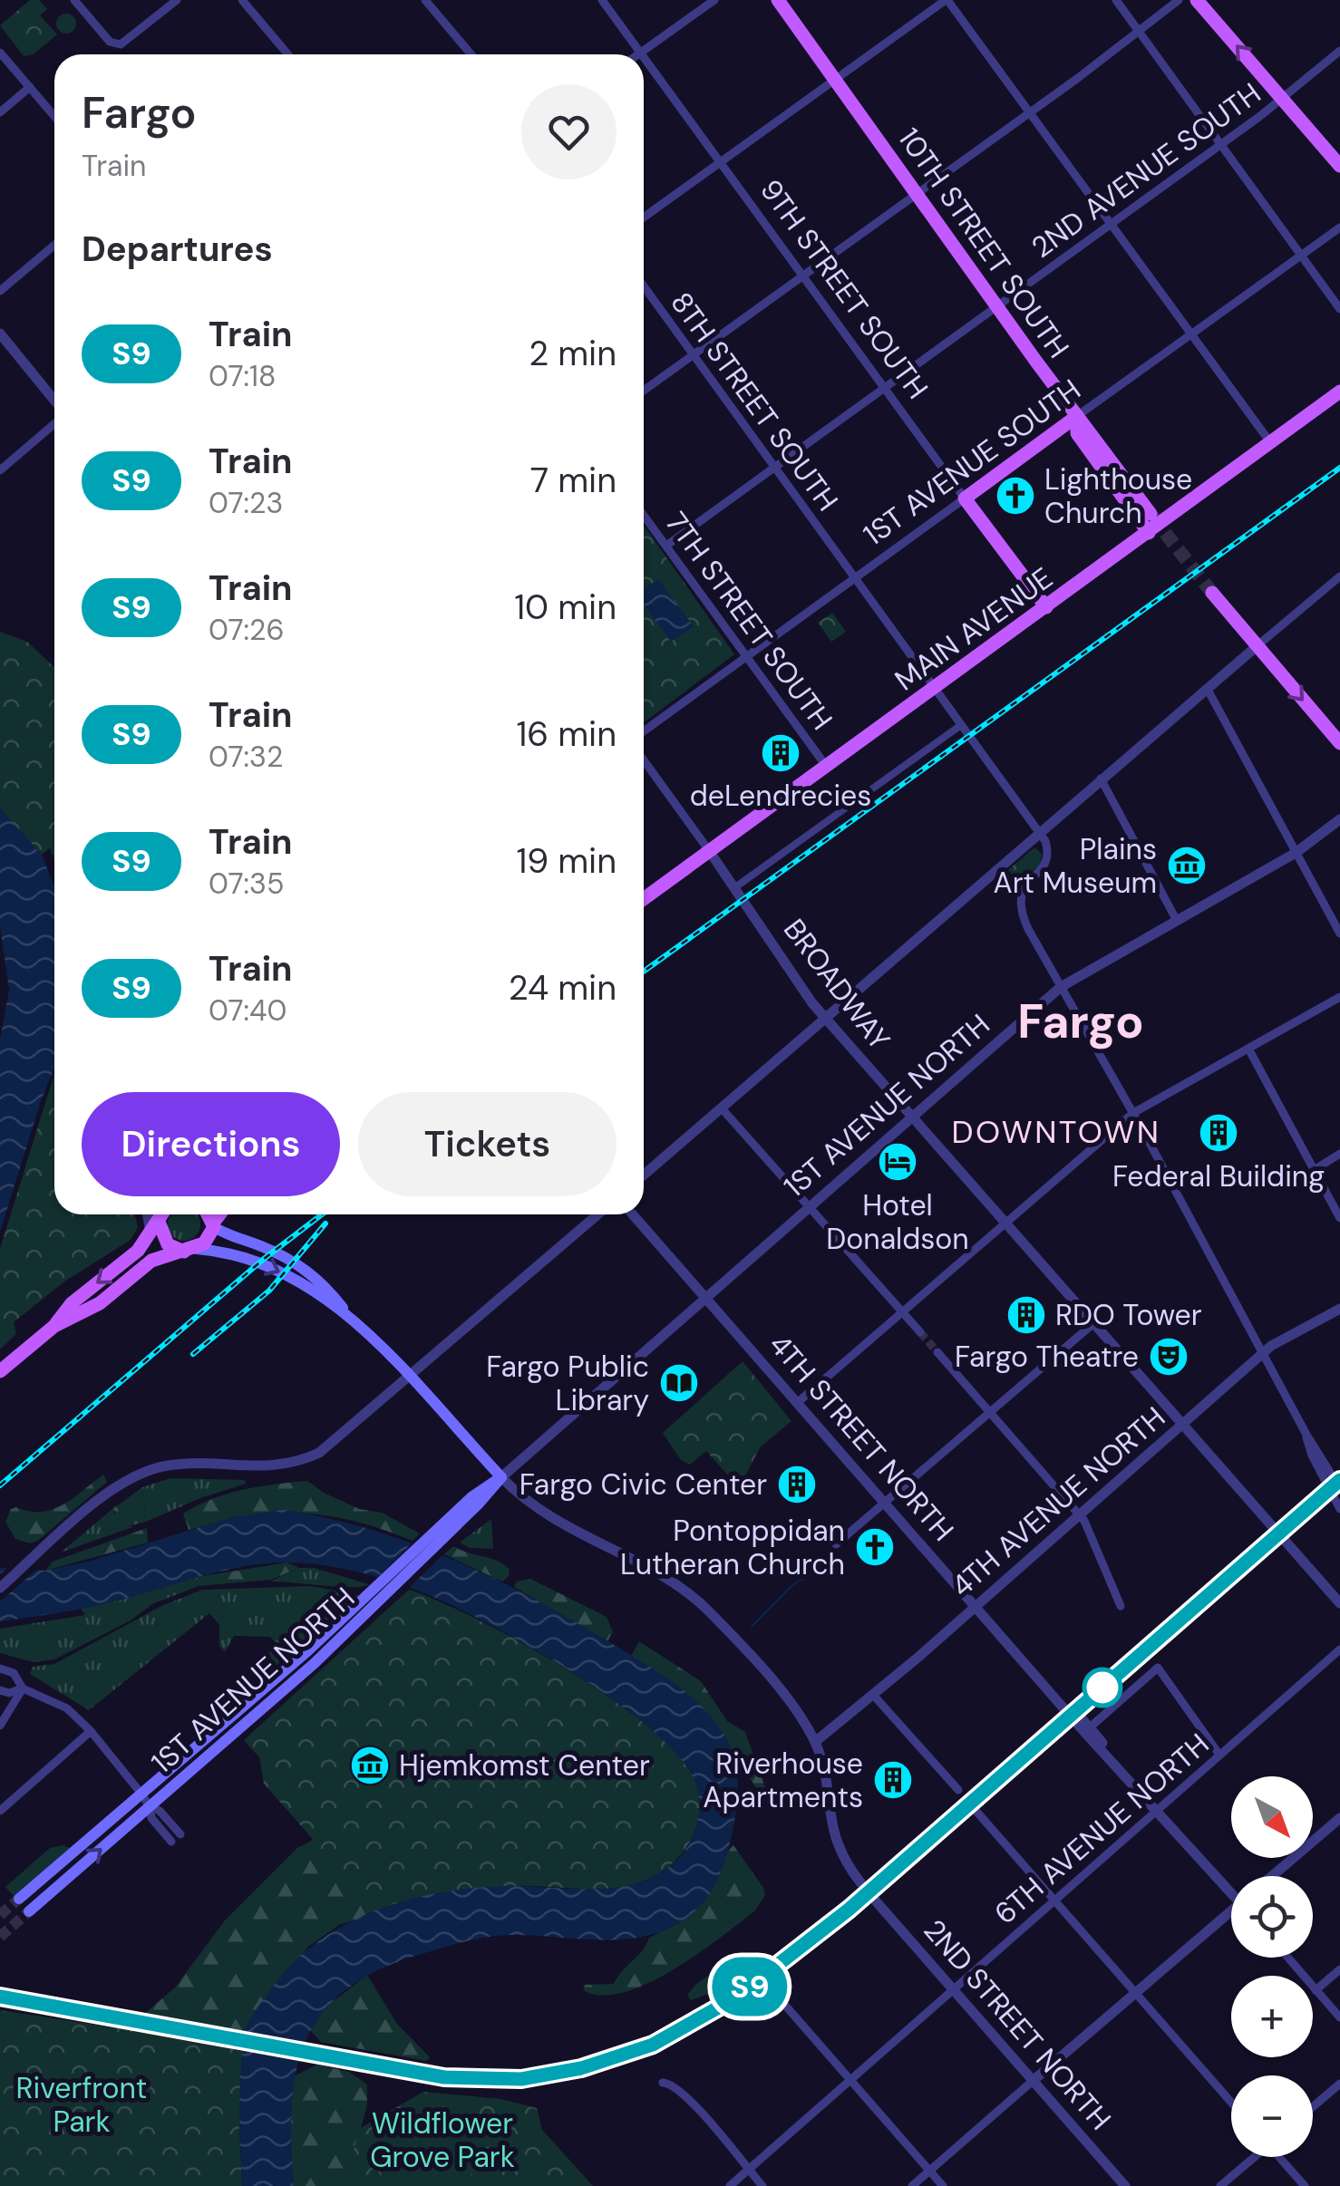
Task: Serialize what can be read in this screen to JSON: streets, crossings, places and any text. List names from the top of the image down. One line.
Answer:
{"streets":{"main road":["10TH STREET SOUTH","9TH STREET SOUTH","1ST AVENUE SOUTH","MAIN AVENUE","1ST AVENUE NORTH"],"street":["2ND AVENUE SOUTH","8TH STREET SOUTH","7TH STREET SOUTH","BROADWAY","4TH STREET NORTH","4TH AVENUE NORTH","6TH AVENUE NORTH","2ND STREET NORTH"]},"crossings":[["2ND AVENUE SOUTH","10TH STREET SOUTH"],["2ND AVENUE SOUTH","9TH STREET SOUTH"],["2ND AVENUE SOUTH","8TH STREET SOUTH"],["2ND AVENUE SOUTH","7TH STREET SOUTH"],["10TH STREET SOUTH","1ST AVENUE SOUTH"],["9TH STREET SOUTH","1ST AVENUE SOUTH"],["9TH STREET SOUTH","MAIN AVENUE"],["8TH STREET SOUTH","1ST AVENUE SOUTH"],["8TH STREET SOUTH","MAIN AVENUE"],["1ST AVENUE SOUTH","7TH STREET SOUTH"],["7TH STREET SOUTH","MAIN AVENUE"],["MAIN AVENUE","BROADWAY"],["BROADWAY","1ST AVENUE NORTH"],["BROADWAY","4TH AVENUE NORTH"],["1ST AVENUE NORTH","4TH STREET NORTH"],["4TH STREET NORTH","4TH AVENUE NORTH"],["4TH STREET NORTH","6TH AVENUE NORTH"],["6TH AVENUE NORTH","2ND STREET NORTH"]],"districts":["Fargo","DOWNTOWN"],"parks":["Riverfront Park","Wildflower Grove Park"],"places":{"church":["Lighthouse Church","Pontoppidan Lutheran Church"],"building":["deLendrecies","Federal Building","RDO Tower","Fargo Civic Center","Riverhouse Apartments"],"museum":["Plains Art Museum","Hjemkomst Center"],"hotel":["Hotel Donaldson"],"theatre":["Fargo Theatre"],"library":["Fargo Public Library"]},"north":"bottom right","page":{"on_map":"S9","heading":[["Fargo","Train"],"Departures"],"list":[{"mark":"S9","name":"Train","note":"07:18","value":"2 min"},{"mark":"S9","name":"Train","note":"07:23","value":"7 min"},{"mark":"S9","name":"Train","note":"07:26","value":"10 min"},{"mark":"S9","name":"Train","note":"07:32","value":"16 min"},{"mark":"S9","name":"Train","note":"07:35","value":"19 min"},{"mark":"S9","name":"Train","note":"07:40","value":"24 min"}],"buttons":["Directions","Tickets"],"map_buttons":["+","−"]}}
